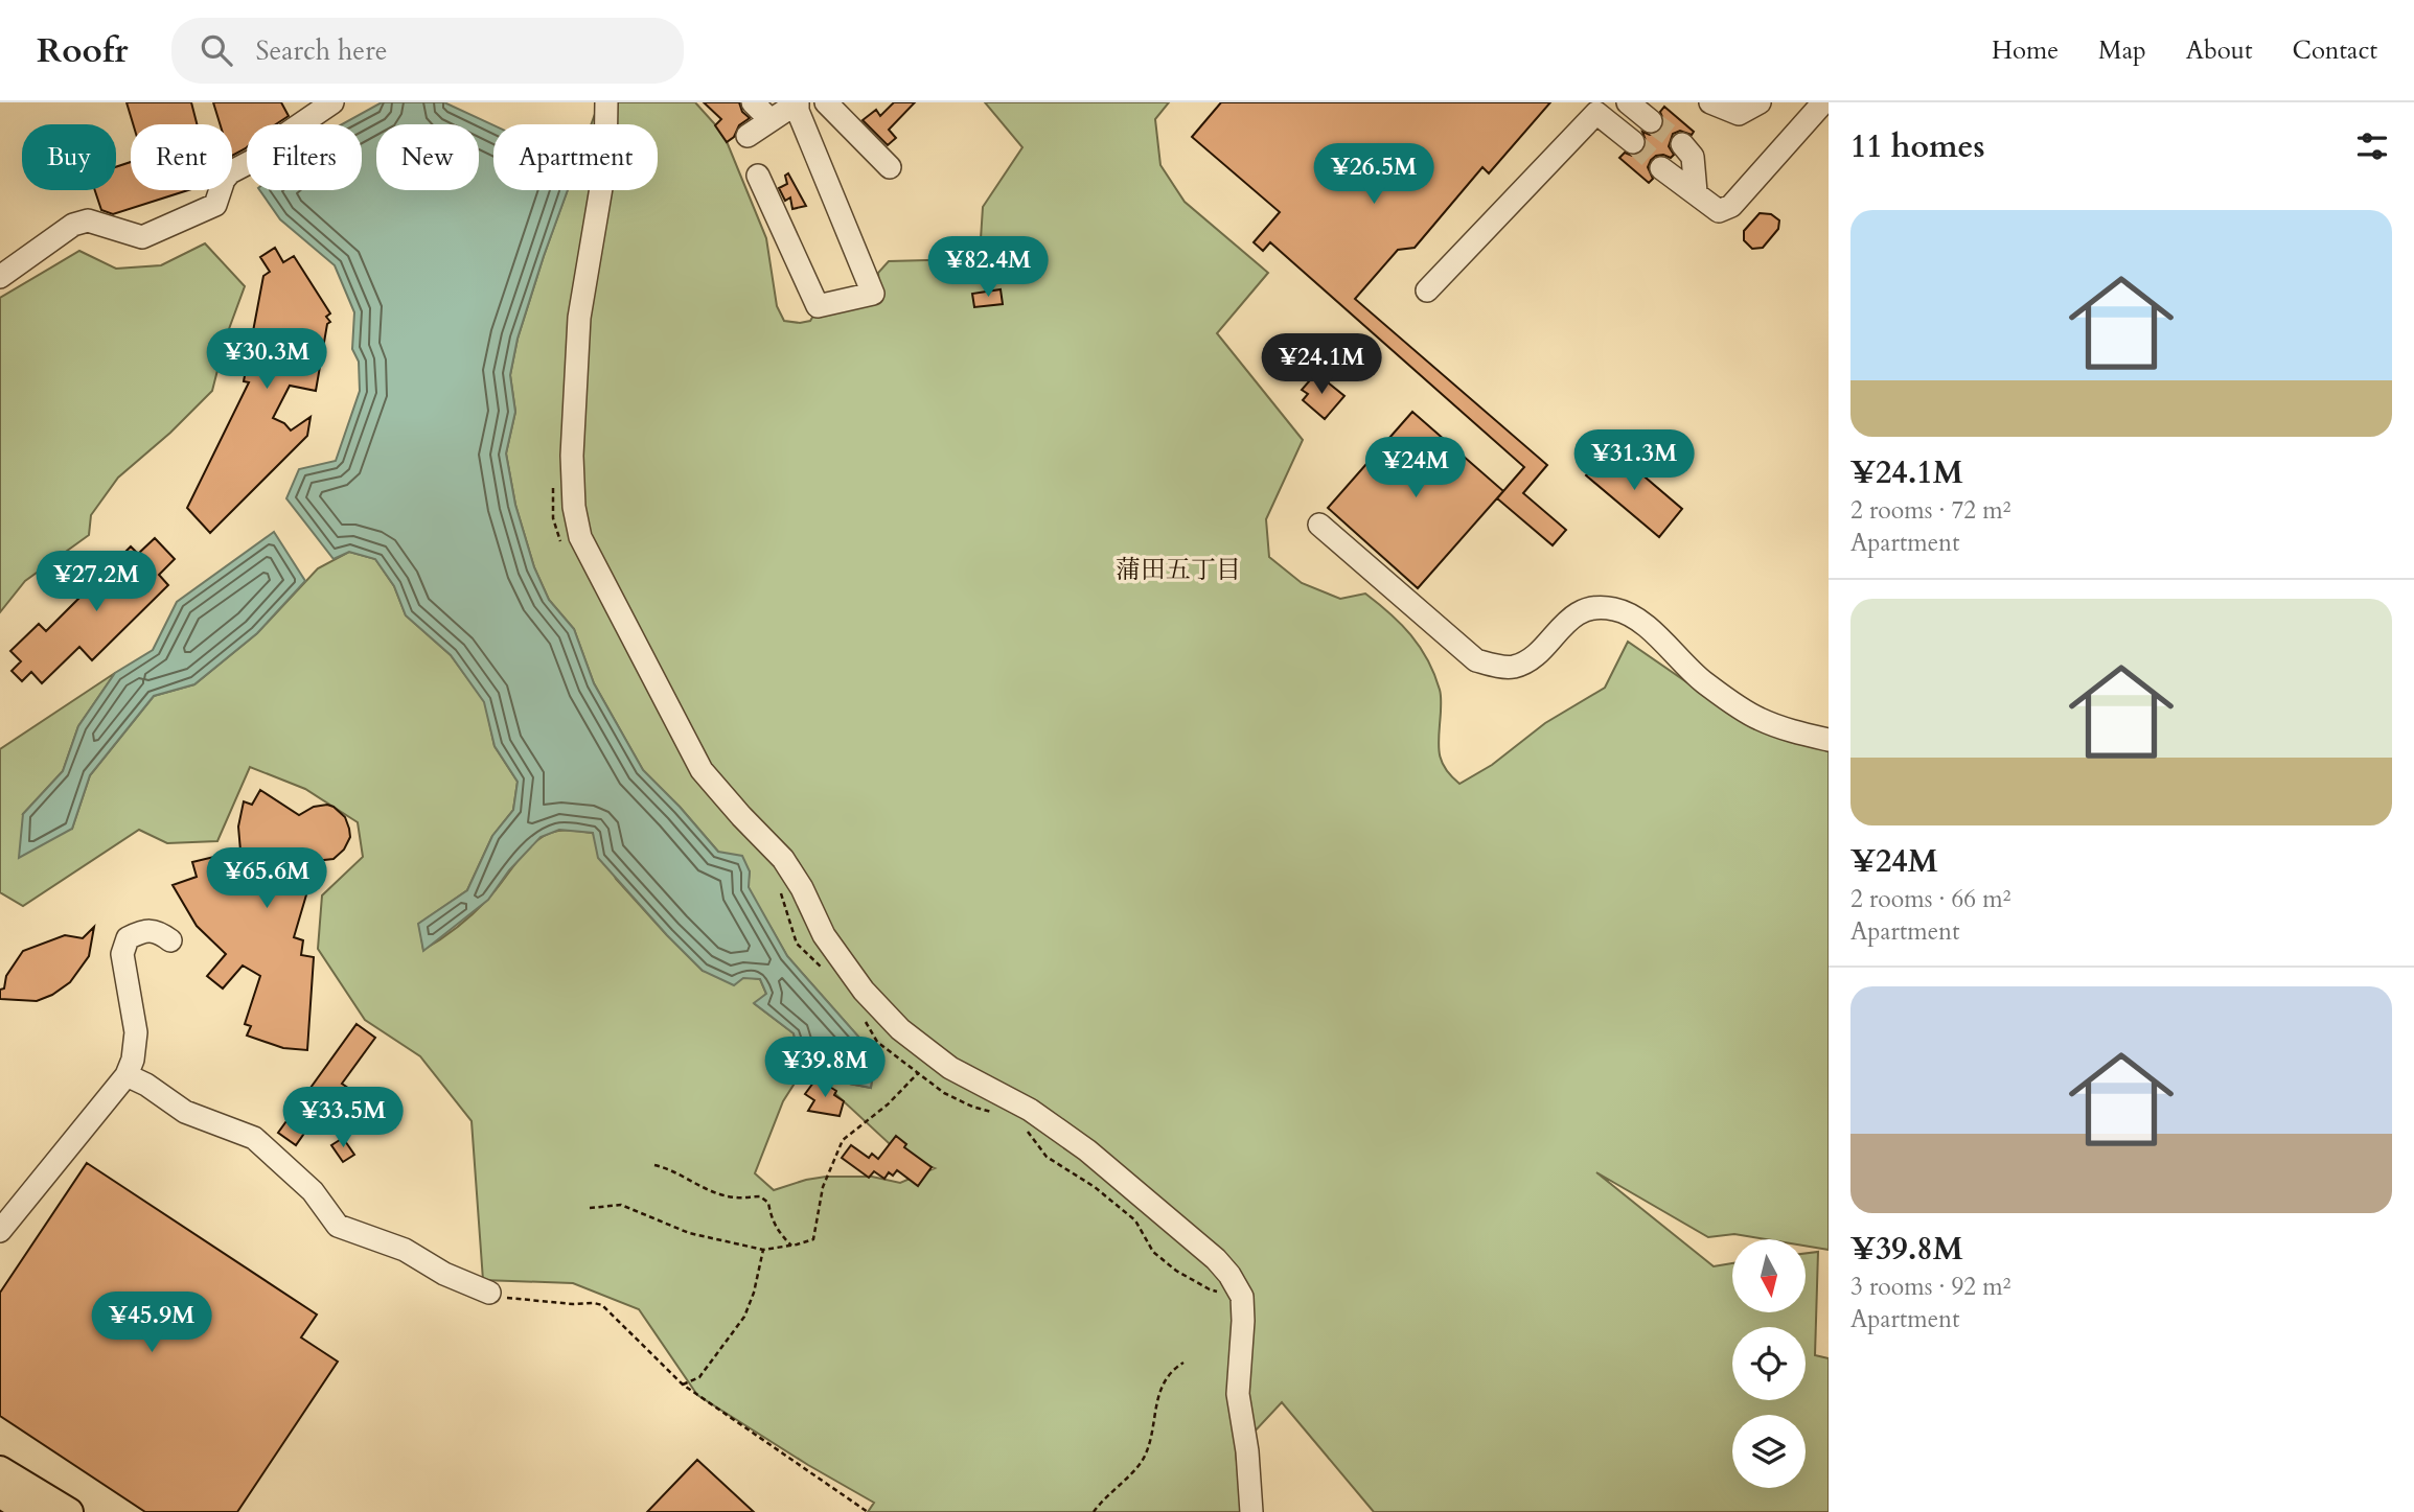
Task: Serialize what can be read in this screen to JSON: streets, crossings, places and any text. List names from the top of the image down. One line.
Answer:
{"districts":["蒲田五丁目"],"north":"bottom","page":{"header":"Roofr","search":"Search here","nav":["Home","Map","About","Contact"],"heading":"11 homes","chip":["Buy","Rent","Filters","New","Apartment"],"price":["¥26.5M","¥82.4M","¥30.3M","¥24.1M","¥31.3M","¥24M","¥27.2M","¥65.6M","¥39.8M","¥33.5M","¥45.9M"],"list":[{"name":"¥24.1M","note":"2 rooms · 72 m² · Apartment"},{"name":"¥24M","note":"2 rooms · 66 m² · Apartment"},{"name":"¥39.8M","note":"3 rooms · 92 m² · Apartment"}]}}
